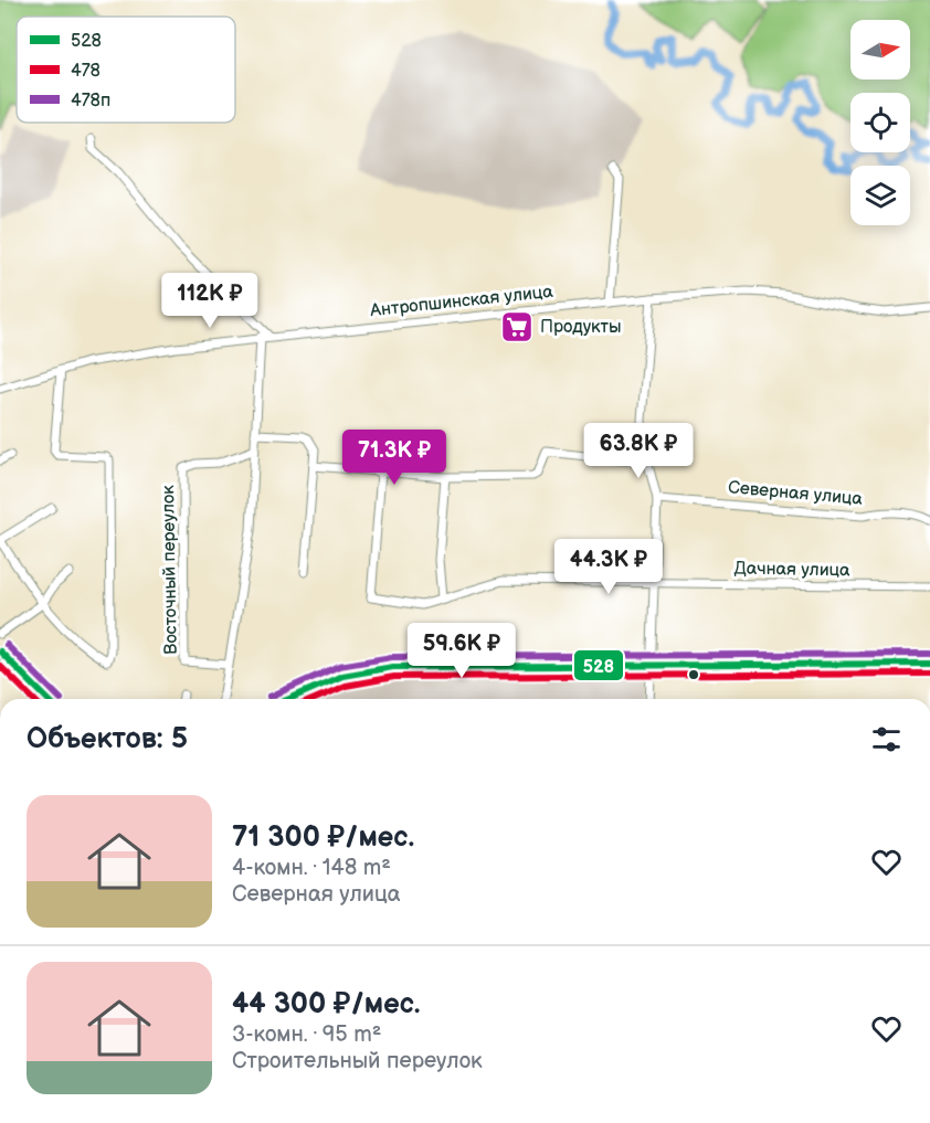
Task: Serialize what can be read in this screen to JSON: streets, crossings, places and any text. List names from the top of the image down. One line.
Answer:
{"streets":{"street":["Антропшинская улица","Северная улица","Восточный переулок","Дачная улица"]},"places":{"supermarket":["Продукты"]},"lines":["transit line 478п","transit line 528","transit line 478"],"legend":["528","478","478п"],"north":"right","page":{"price":["112K ₽","63.8K ₽","71.3K ₽","44.3K ₽","59.6K ₽"],"heading":"Объектов: 5","list":[{"name":"71 300 ₽/мес.","note":"4-комн. · 148 m² · Северная улица"},{"name":"44 300 ₽/мес.","note":"3-комн. · 95 m² · Строительный переулок"}]}}
